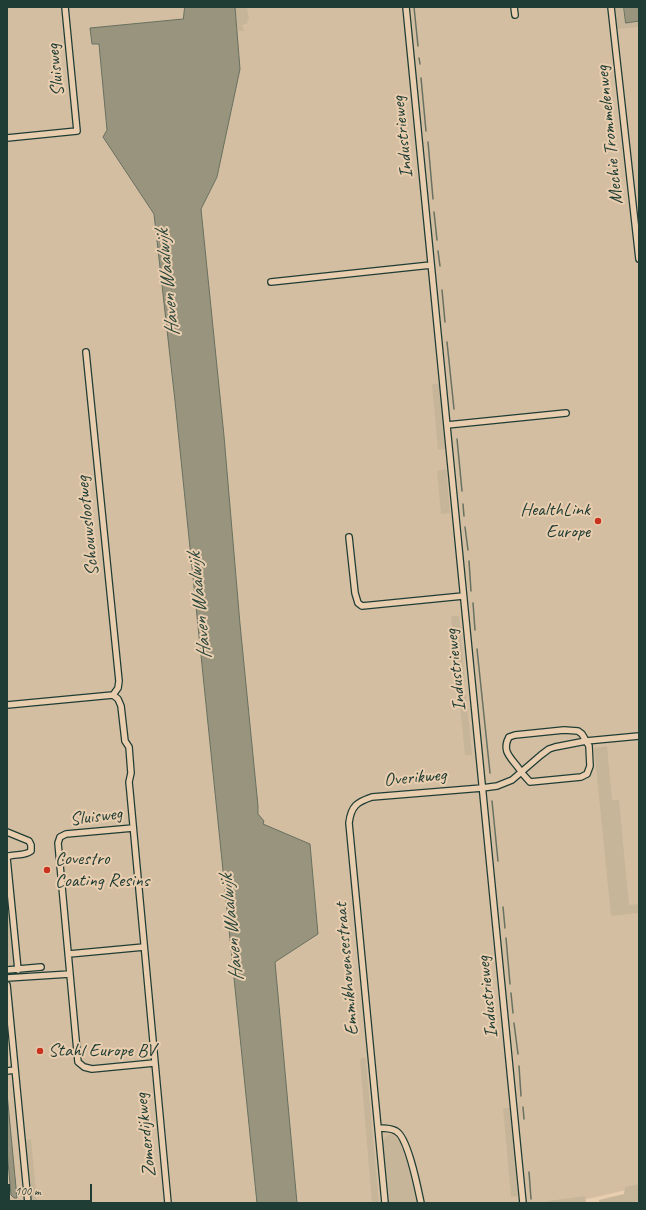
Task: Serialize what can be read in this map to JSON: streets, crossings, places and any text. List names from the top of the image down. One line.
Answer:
{"streets":{"street":["Sluisweg","Mechie Trommelenweg","Industrieweg","Schouwslootweg","Overikweg","Emmikhovensestraat","Zomerdijkweg"]},"crossings":[["Sluisweg","Zomerdijkweg"],["Industrieweg","Overikweg"],["Overikweg","Emmikhovensestraat"]],"water":["Haven Waalwijk"],"places":["HealthLink Europe","Covestro Coating Resins","Stahl Europe BV"],"scale_bar":"100 m"}
